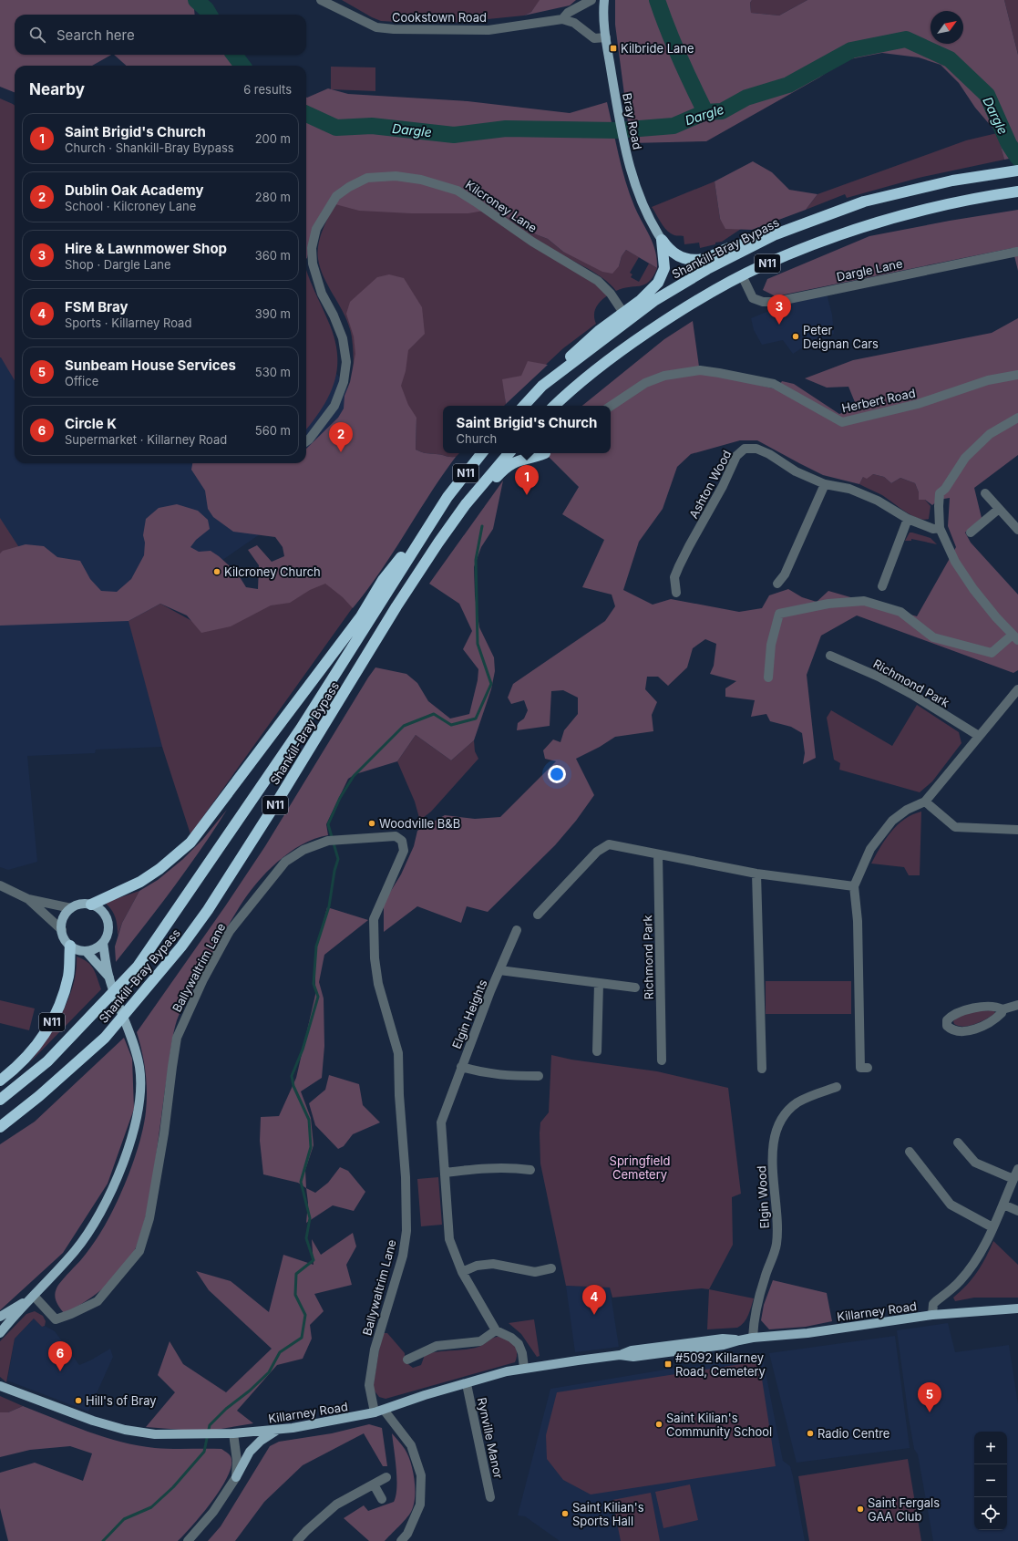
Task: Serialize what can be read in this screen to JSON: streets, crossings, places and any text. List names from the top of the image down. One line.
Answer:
{"streets":{"highway":["Shankill-Bray Bypass","N11"],"main road":["Bray Road","Killarney Road"],"street":["Cookstown Road","Kilcroney Lane","Dargle Lane","Herbert Road","Ashton Wood","Richmond Park","Ballywaltrim Lane","Elgin Heights","Elgin Wood","Rynville Manor"]},"crossings":[["Bray Road","N11"],["Kilcroney Lane","N11"],["Shankill-Bray Bypass","N11"],["N11","Dargle Lane"],["Ballywaltrim Lane","Killarney Road"],["Elgin Wood","Killarney Road"],["Killarney Road","Rynville Manor"]],"water":["Dargle"],"parks":["Springfield Cemetery"],"places":{"transit":["Kilbride Lane","#5092 Killarney Road, Cemetery"],"other":["Peter Deignan Cars","Kilcroney Church","Woodville B&B","Hill's of Bray","Saint Kilian's Community School","Radio Centre","Saint Fergals GAA Club","Saint Kilian's Sports Hall"]},"north":"top right","page":{"search":"Search here","heading":["Nearby","6 results"],"list":[{"mark":"1","name":"Saint Brigid's Church","note":"Church · Shankill-Bray Bypass","value":"200 m"},{"mark":"2","name":"Dublin Oak Academy","note":"School · Kilcroney Lane","value":"280 m"},{"mark":"3","name":"Hire & Lawnmower Shop","note":"Shop · Dargle Lane","value":"360 m"},{"mark":"4","name":"FSM Bray","note":"Sports · Killarney Road","value":"390 m"},{"mark":"5","name":"Sunbeam House Services","note":"Office","value":"530 m"},{"mark":"6","name":"Circle K","note":"Supermarket · Killarney Road","value":"560 m"}],"pins":["3","2","1","4","6","5"],"popup":["Saint Brigid's Church","Church"],"map_buttons":["+","−"]}}
